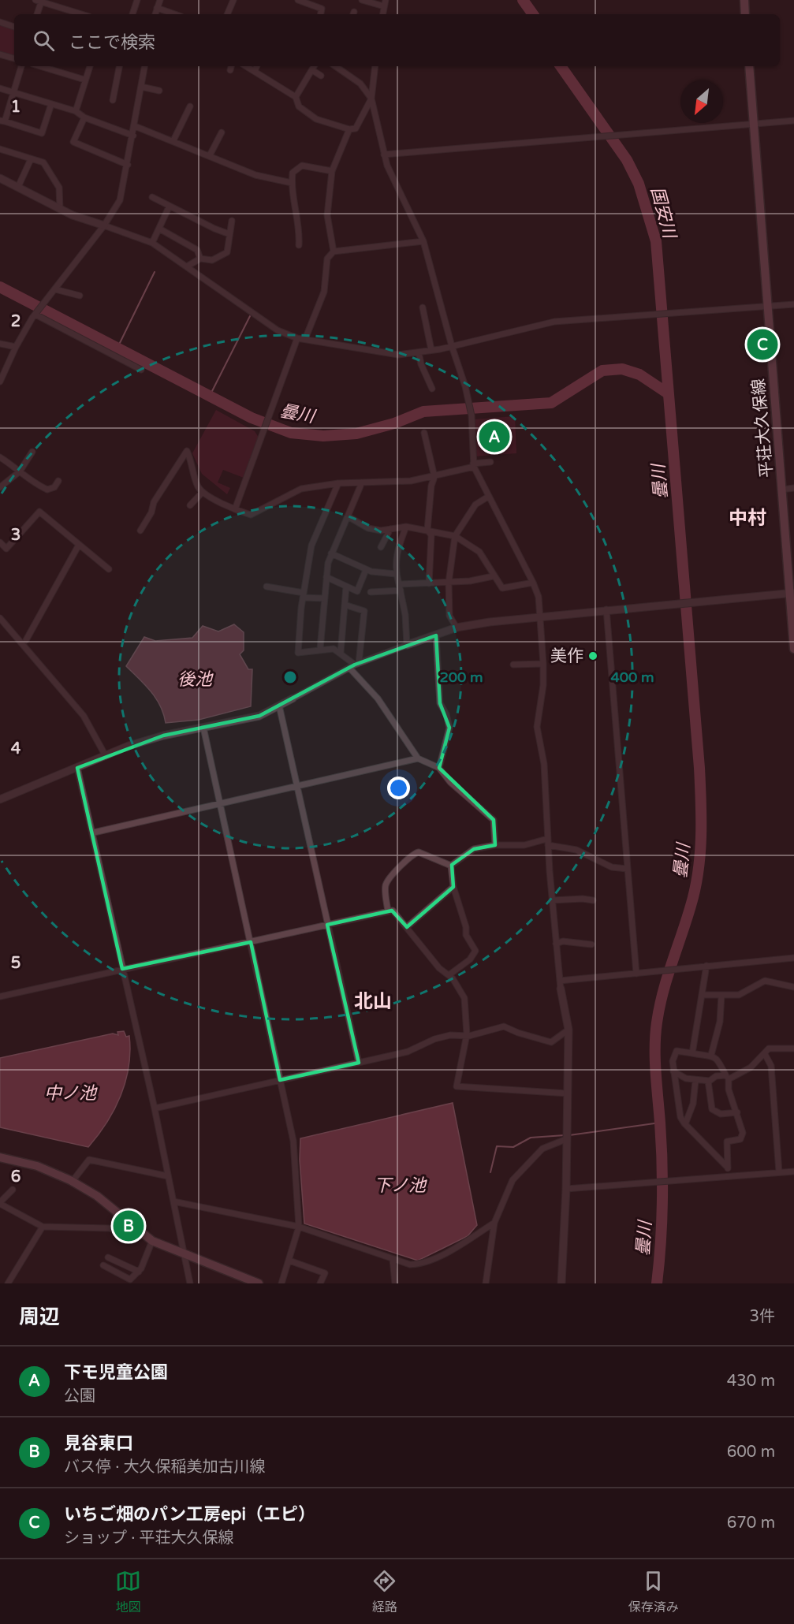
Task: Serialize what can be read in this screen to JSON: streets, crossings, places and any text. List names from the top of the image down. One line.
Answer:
{"streets":{"main road":["平荘大久保線"]},"districts":["中村","北山"],"water":["国安川","曇川","後池","中ノ池","下ノ池"],"places":["美作"],"north":"bottom left","page":{"search":"ここで検索","pins":["C","A","B"],"heading":["周辺","3件"],"list":[{"mark":"A","name":"下モ児童公園","note":"公園","value":"430 m"},{"mark":"B","name":"見谷東口","note":"バス停 · 大久保稲美加古川線","value":"600 m"},{"mark":"C","name":"いちご畑のパン工房epi（エピ）","note":"ショップ · 平荘大久保線","value":"670 m"}],"nav":["地図","経路","保存済み"]},"grid":{"rows":["1","2","3","4","5","6"]},"rings":["200 m","400 m"]}
